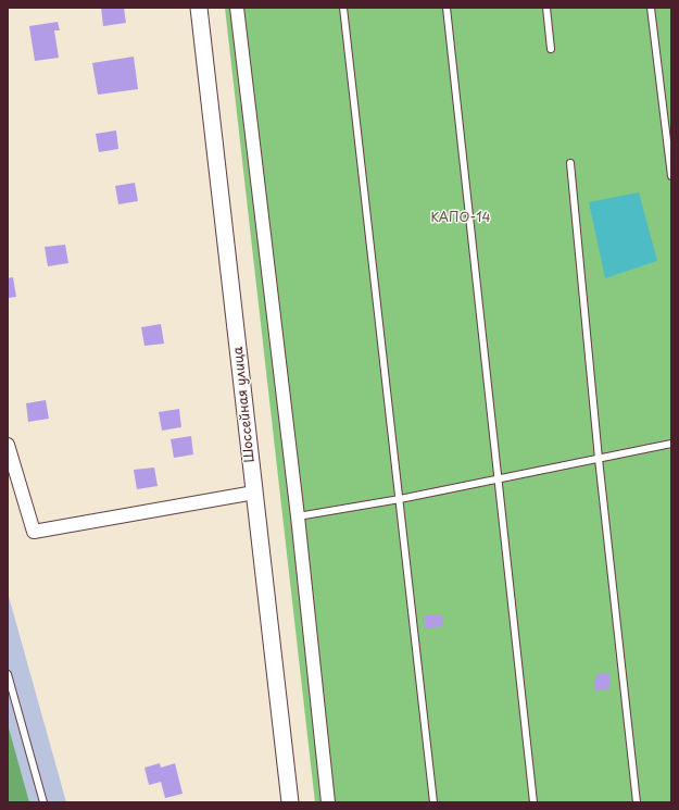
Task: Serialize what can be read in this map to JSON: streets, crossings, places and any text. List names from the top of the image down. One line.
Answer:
{"streets":{"street":["Шоссейная улица"]},"parks":["КАПО-14"]}
